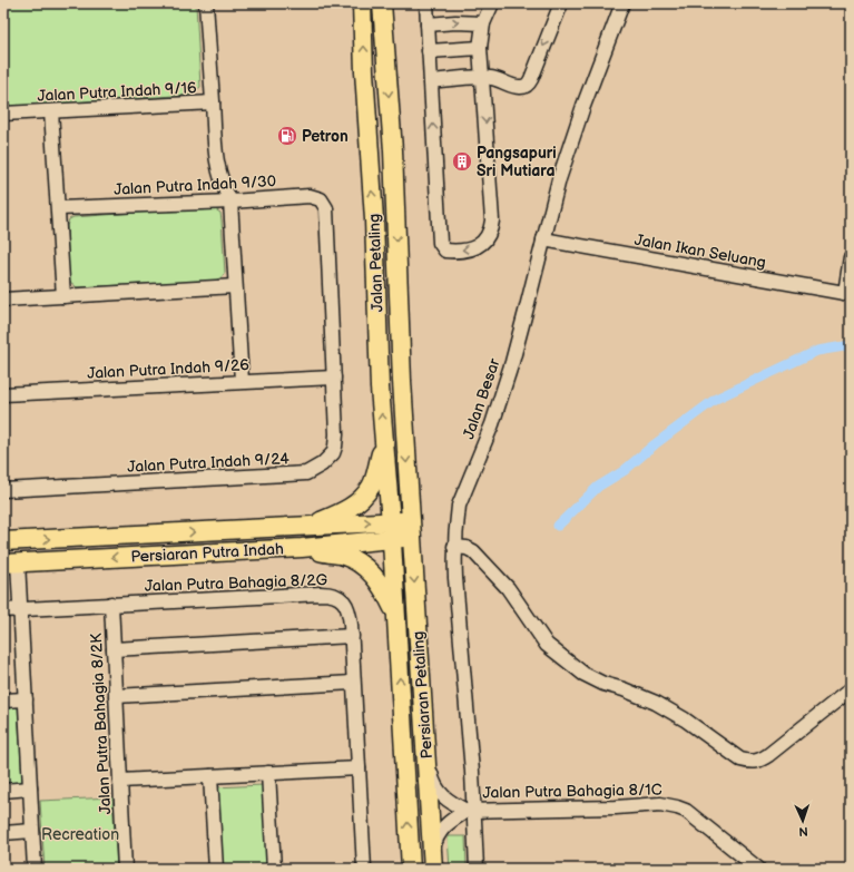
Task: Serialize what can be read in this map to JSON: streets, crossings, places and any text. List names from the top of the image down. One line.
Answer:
{"streets":{"main road":["Jalan Petaling","Persiaran Putra Indah","Persiaran Petaling"],"street":["Jalan Putra Indah 9/16","Jalan Putra Indah 9/30","Jalan Ikan Seluang","Jalan Putra Indah 9/26","Jalan Besar","Jalan Putra Indah 9/24","Jalan Putra Bahagia 8/2G","Jalan Putra Bahagia 8/2K","Jalan Putra Bahagia 8/1C"]},"crossings":[["Jalan Putra Indah 9/30","Jalan Putra Indah 9/24"],["Jalan Ikan Seluang","Jalan Besar"],["Jalan Petaling","Persiaran Putra Indah"],["Jalan Petaling","Persiaran Petaling"],["Jalan Putra Indah 9/26","Jalan Putra Indah 9/24"],["Jalan Besar","Jalan Putra Bahagia 8/1C"],["Persiaran Putra Indah","Persiaran Petaling"],["Jalan Putra Bahagia 8/2G","Jalan Putra Bahagia 8/2K"]],"parks":["Recreation"],"places":{"fuel station":["Petron"],"building":["Pangsapuri Sri Mutiara"]},"north":"bottom"}
